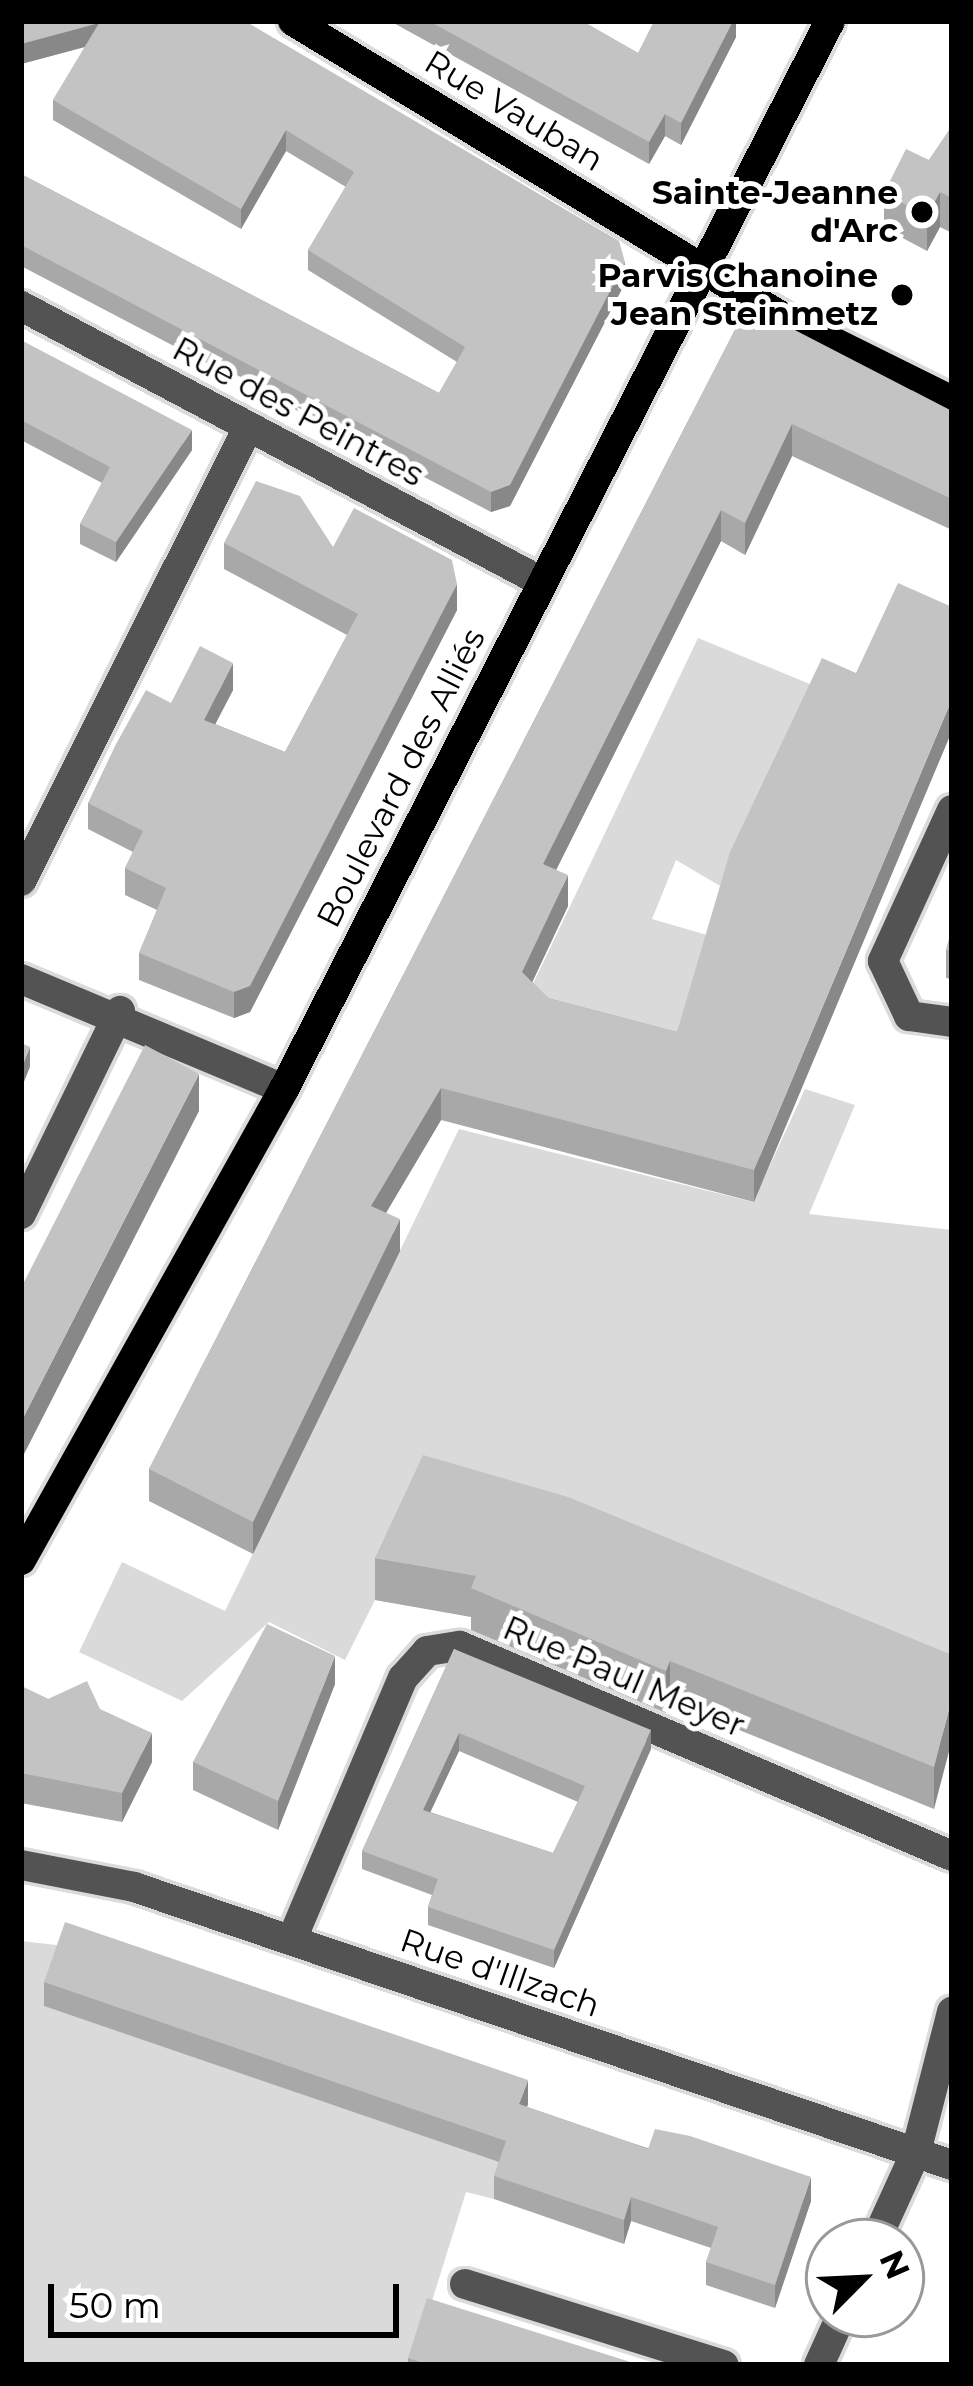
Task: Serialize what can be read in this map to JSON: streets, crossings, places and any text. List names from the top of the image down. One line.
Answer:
{"streets":{"main road":["Rue Vauban","Boulevard des Alliés"],"street":["Rue des Peintres","Rue Paul Meyer","Rue d'Illzach"]},"crossings":[["Rue Vauban","Boulevard des Alliés"],["Rue des Peintres","Boulevard des Alliés"],["Rue Paul Meyer","Rue d'Illzach"]],"places":["Sainte-Jeanne d'Arc","Parvis Chanoine Jean Steinmetz"],"scale_bar":"50 m","north":"top right"}
